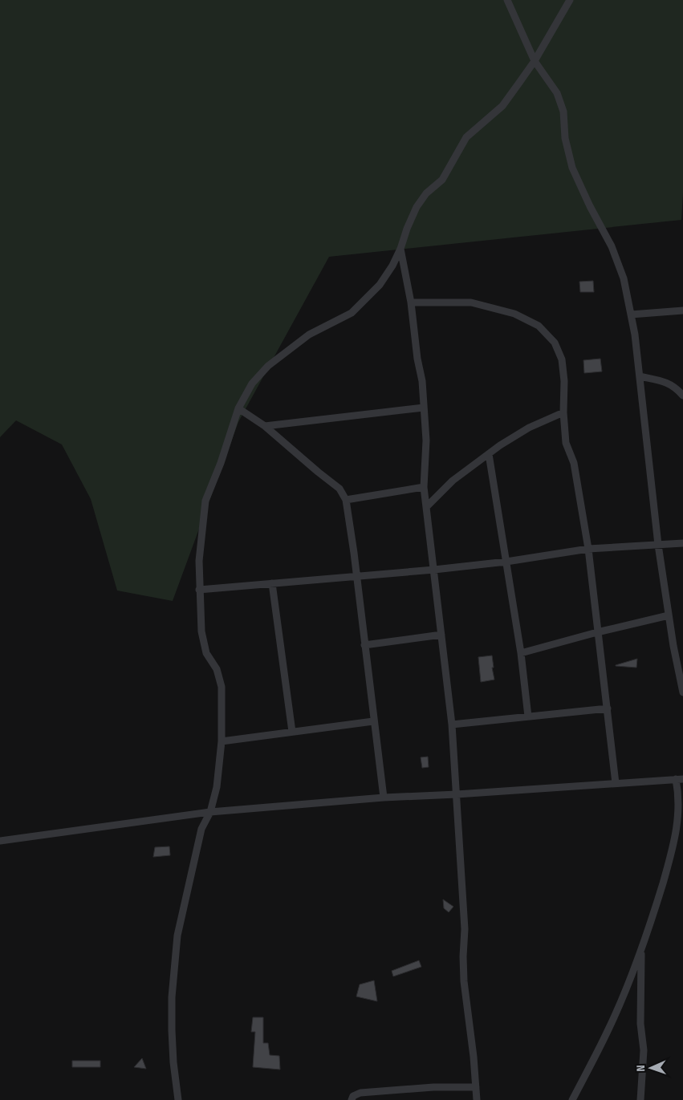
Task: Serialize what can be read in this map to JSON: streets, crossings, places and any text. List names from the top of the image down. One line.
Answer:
{"north":"left"}
